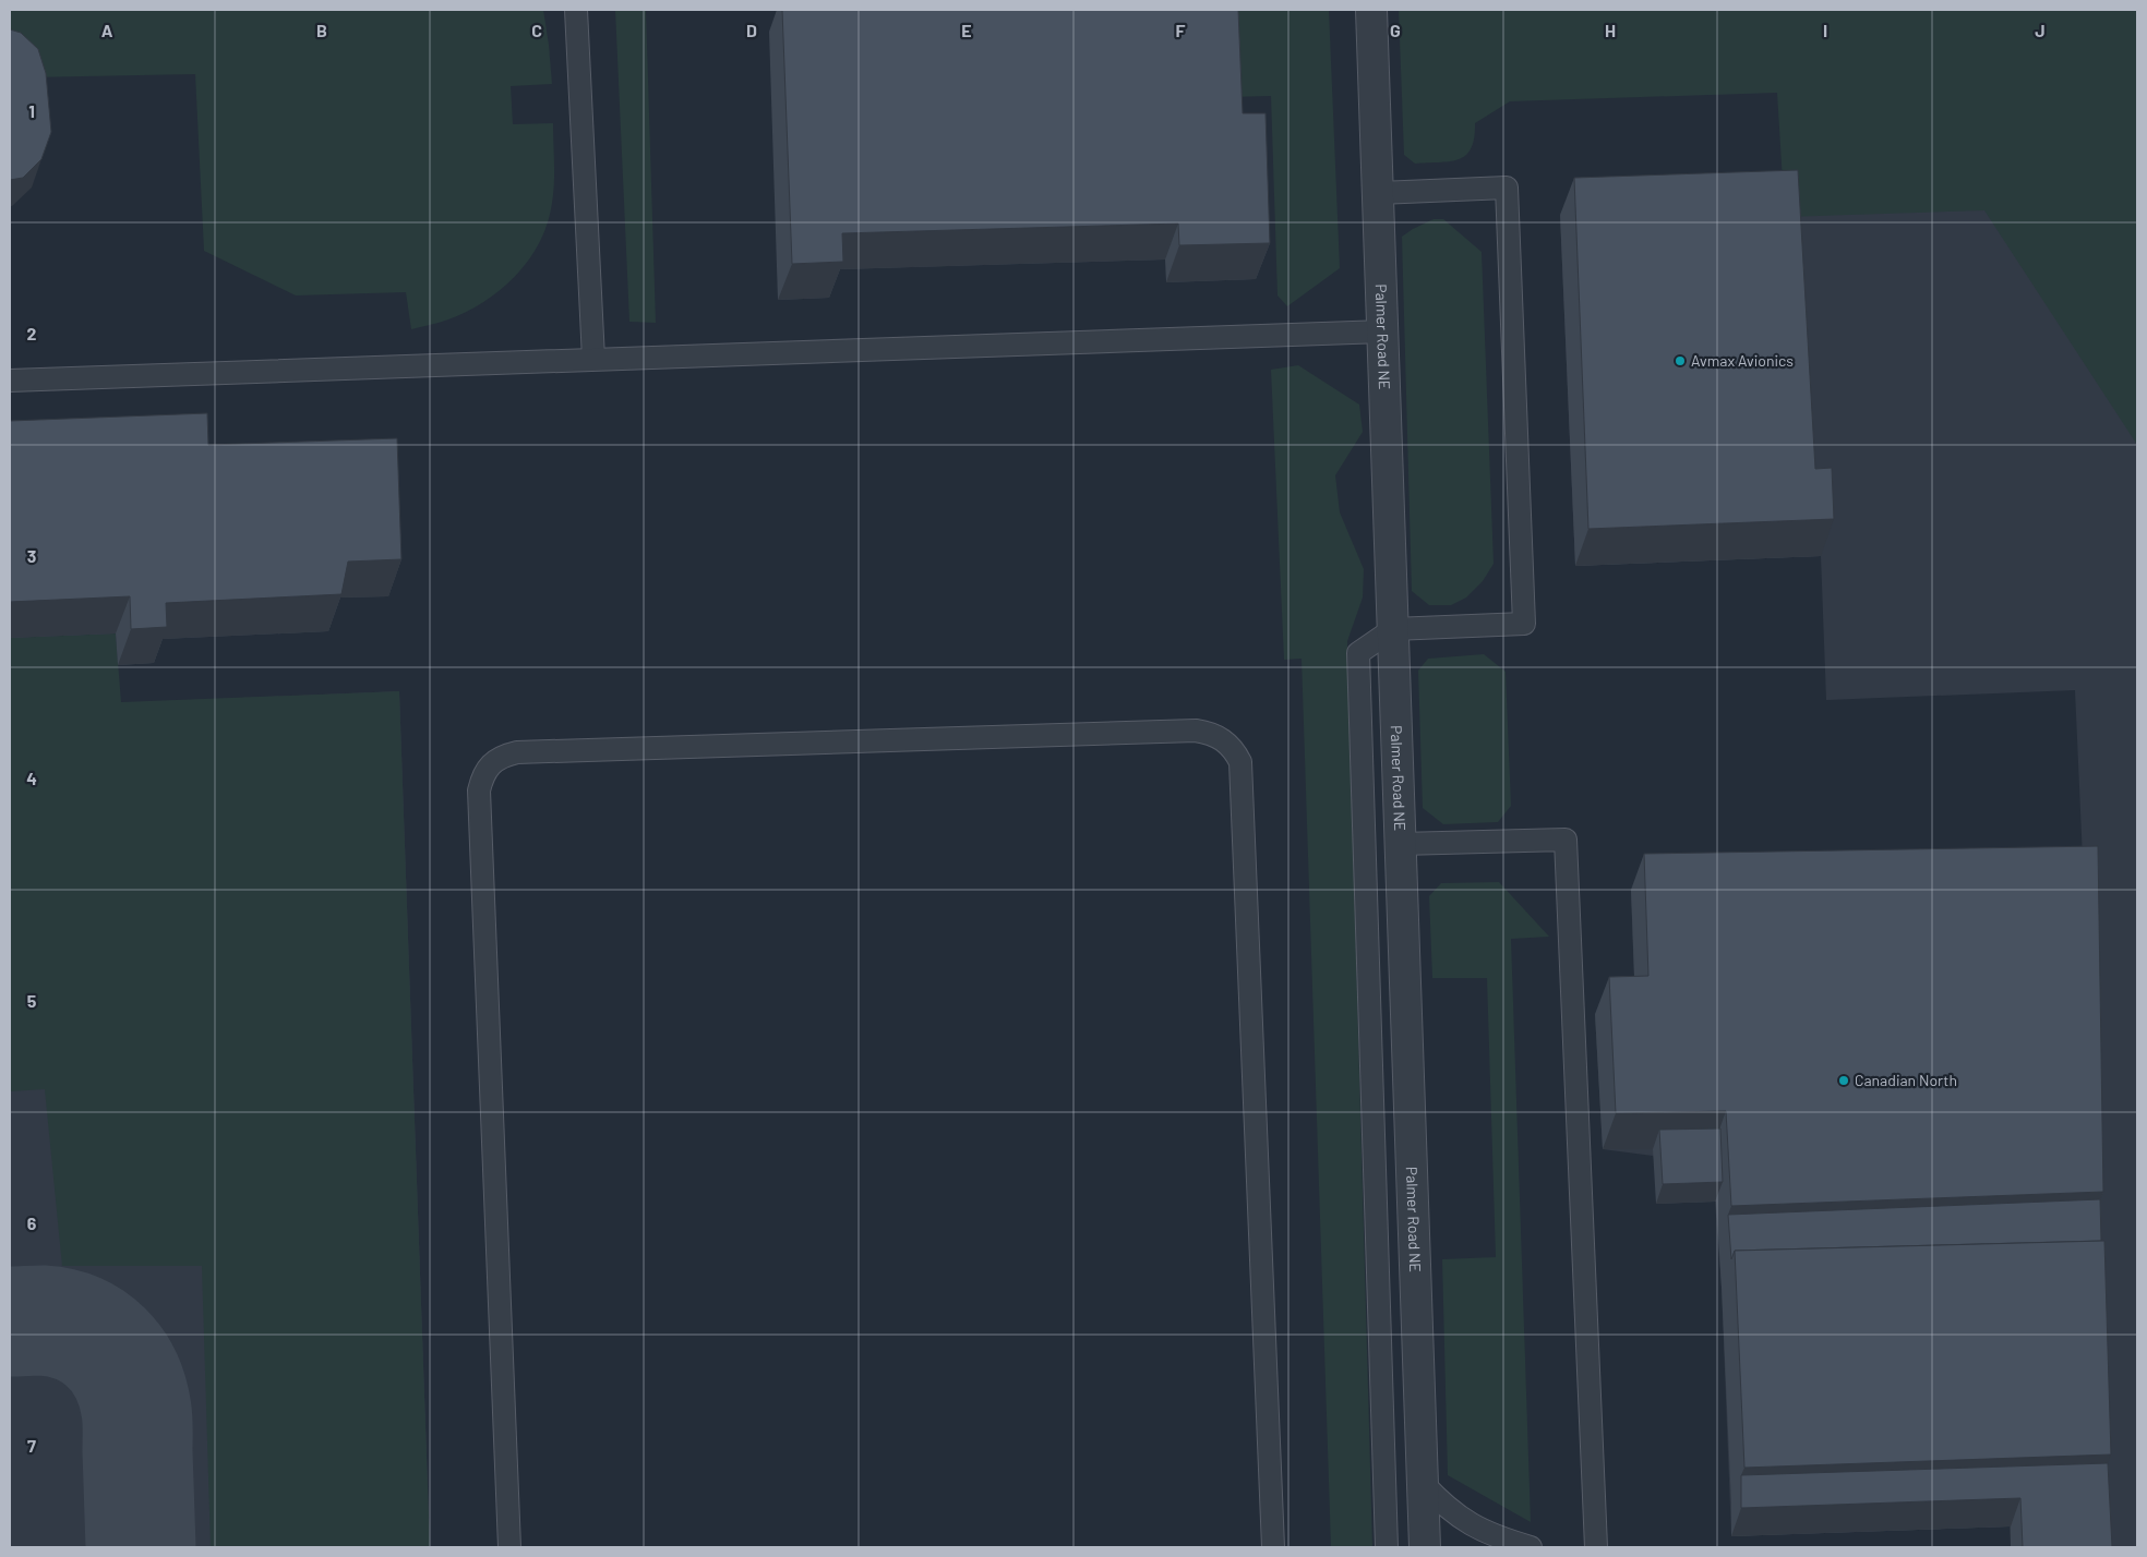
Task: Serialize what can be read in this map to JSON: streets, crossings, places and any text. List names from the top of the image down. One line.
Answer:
{"streets":{"street":["Palmer Road NE"]},"places":["Avmax Avionics","Canadian North"],"grid":{"columns":["A","B","C","D","E","F","G","H","I","J"],"rows":["1","2","3","4","5","6","7"]}}
